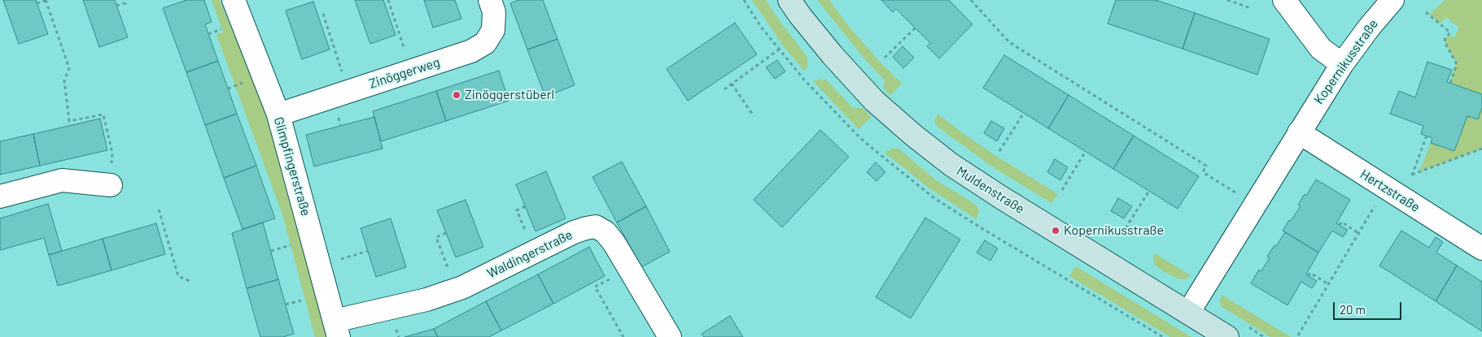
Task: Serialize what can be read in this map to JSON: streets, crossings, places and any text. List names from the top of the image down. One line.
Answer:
{"streets":{"main road":["Muldenstraße"],"street":["Kopernikusstraße","Zinöggerweg","Glimpfingerstraße","Hertzstraße","Waldingerstraße"]},"crossings":[["Kopernikusstraße","Muldenstraße"],["Kopernikusstraße","Hertzstraße"],["Zinöggerweg","Glimpfingerstraße"],["Glimpfingerstraße","Waldingerstraße"]],"places":["Zinöggerstüberl","Kopernikusstraße"],"scale_bar":"20 m"}
